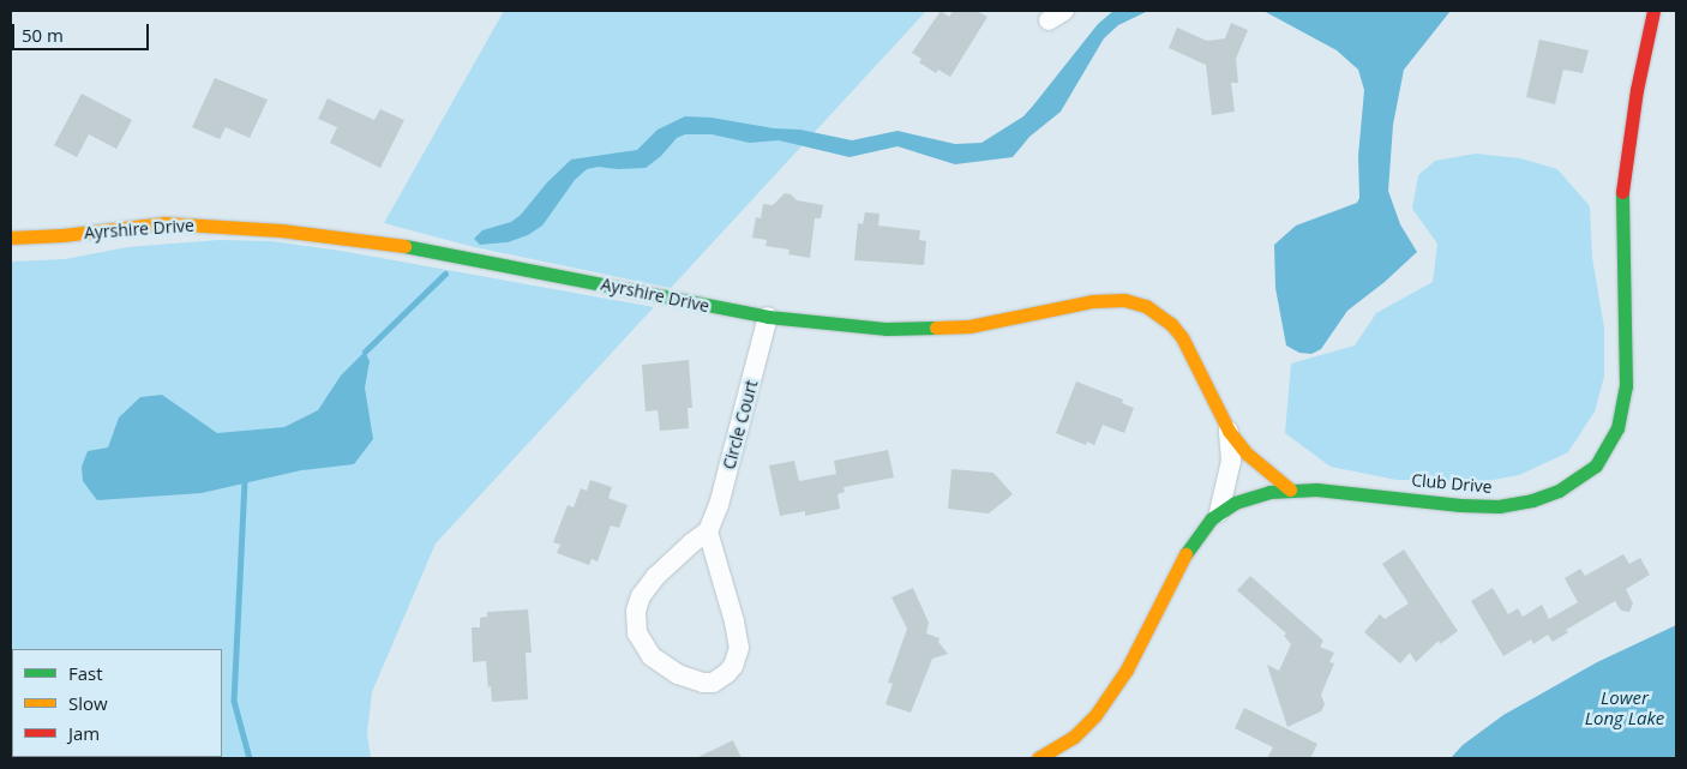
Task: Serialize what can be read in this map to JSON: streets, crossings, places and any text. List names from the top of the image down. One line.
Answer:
{"streets":{"street":["Ayrshire Drive","Circle Court","Club Drive"]},"crossings":[["Ayrshire Drive","Circle Court"],["Ayrshire Drive","Club Drive"]],"water":["Lower Long Lake"],"legend":["Fast","Slow","Jam"],"scale_bar":"50 m"}
